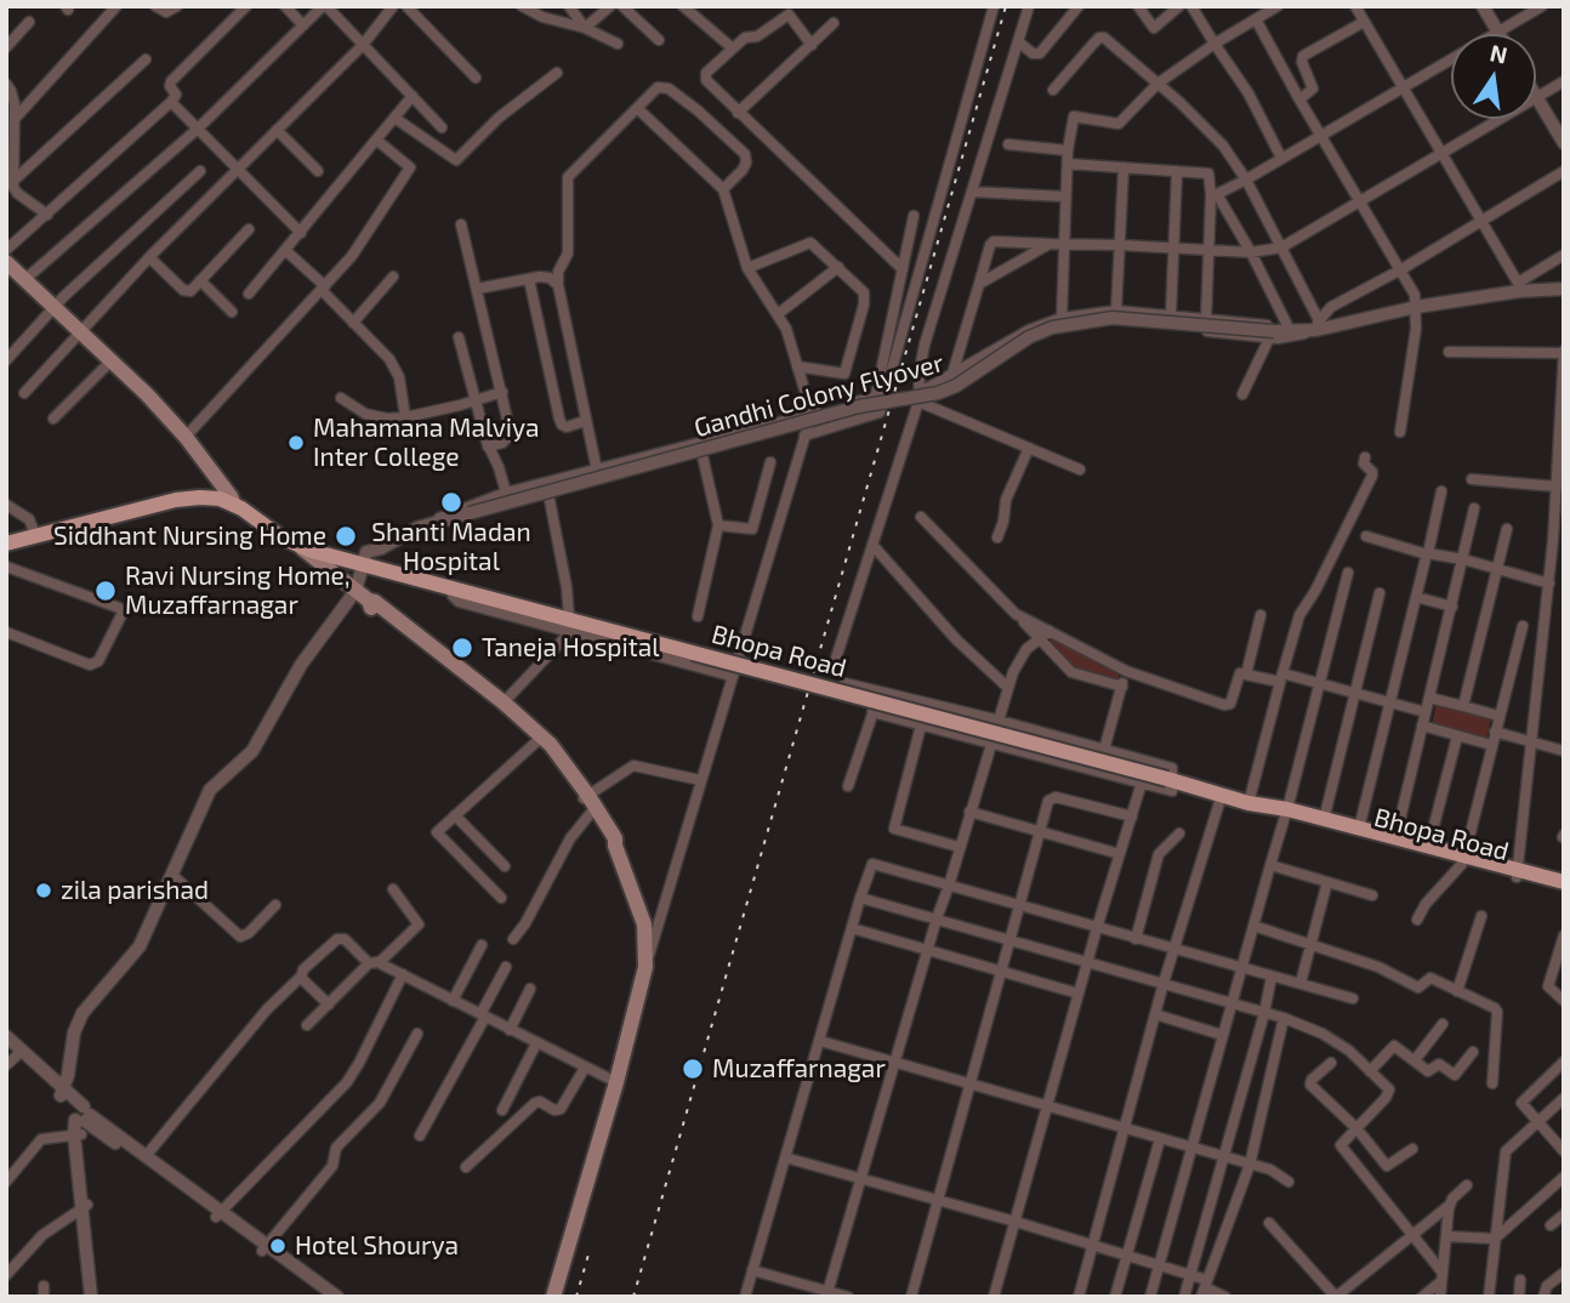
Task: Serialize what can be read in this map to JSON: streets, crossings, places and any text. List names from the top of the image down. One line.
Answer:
{"streets":{"main road":["Bhopa Road"],"street":["Gandhi Colony Flyover"]},"crossings":[["Gandhi Colony Flyover","Bhopa Road"]],"places":["Mahamana Malviya Inter College","Shanti Madan Hospital","Siddhant Nursing Home","Ravi Nursing Home, Muzaffarnagar","Taneja Hospital","zila parishad","Muzaffarnagar","Hotel Shourya"],"north":"top"}
